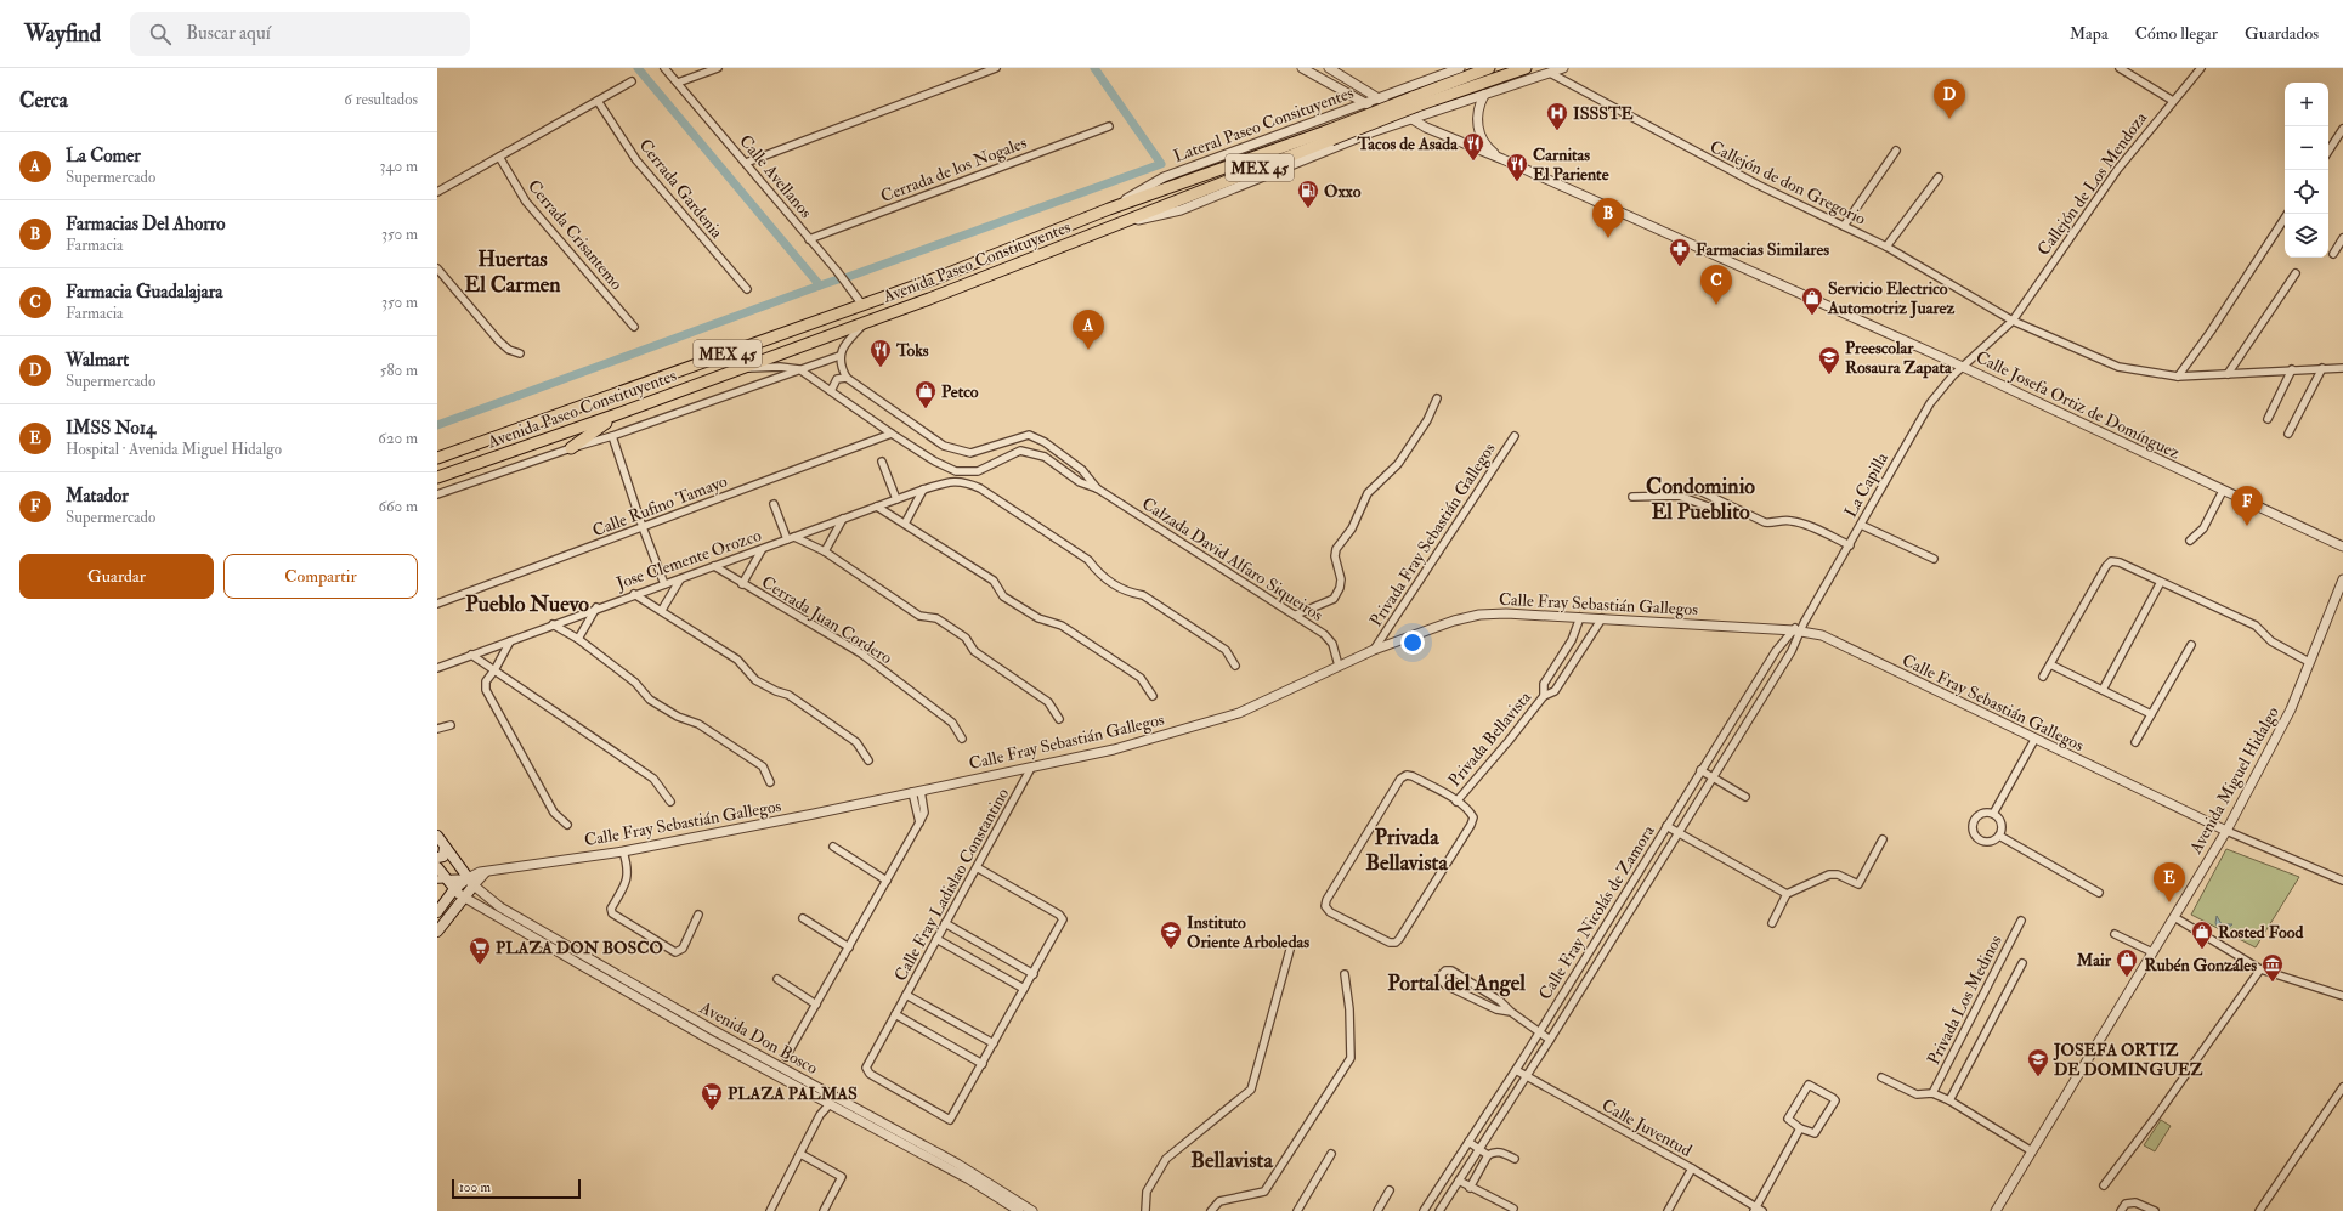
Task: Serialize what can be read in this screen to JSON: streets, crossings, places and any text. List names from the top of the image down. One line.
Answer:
{"streets":{"highway":["MEX 45","Avenida Paseo Constituyentes"],"street":["Lateral Paseo Consituyentes","Cerrada de los Nogales","Calle Avellanos","Callejón de don Gregorio","Callejón de Los Mendoza","Cerrada Gardenia","Cerrada Crisantemo","Calle Josefa Ortiz de Domínguez","La Capilla","Calle Rufino Tamayo","Privada Fray Sebastián Gallegos","Jose Clemente Orozco","Calzada David Alfaro Siqueiros","Calle Fray Sebastián Gallegos","Cerrada Juan Cordero","Privada Bellavista","Avenida Miguel Hidalgo","Calle Fray Ladislao Constantino","Calle Fray Nicolás de Zamora","Privada Los Medinos","Avenida Don Bosco","Calle Juventud"]},"crossings":[["Lateral Paseo Consituyentes","Avenida Paseo Constituyentes"],["Lateral Paseo Consituyentes","Calle Josefa Ortiz de Domínguez"],["Cerrada de los Nogales","Calle Avellanos"],["Calle Avellanos","Avenida Paseo Constituyentes"],["Callejón de don Gregorio","Callejón de Los Mendoza"],["Callejón de Los Mendoza","Calle Josefa Ortiz de Domínguez"],["Callejón de Los Mendoza","La Capilla"],["Avenida Paseo Constituyentes","Calzada David Alfaro Siqueiros"],["Calle Josefa Ortiz de Domínguez","La Capilla"],["La Capilla","Calle Fray Sebastián Gallegos"],["La Capilla","Calle Fray Nicolás de Zamora"],["Calle Rufino Tamayo","Calzada David Alfaro Siqueiros"],["Privada Fray Sebastián Gallegos","Calle Fray Sebastián Gallegos"],["Jose Clemente Orozco","Cerrada Juan Cordero"],["Calzada David Alfaro Siqueiros","Calle Fray Sebastián Gallegos"],["Calle Fray Sebastián Gallegos","Privada Bellavista"],["Calle Fray Sebastián Gallegos","Avenida Miguel Hidalgo"],["Calle Fray Sebastián Gallegos","Calle Fray Ladislao Constantino"],["Calle Fray Sebastián Gallegos","Calle Fray Nicolás de Zamora"],["Calle Fray Sebastián Gallegos","Avenida Don Bosco"],["Calle Fray Nicolás de Zamora","Calle Juventud"]],"districts":["Huertas El Carmen","Condominio El Pueblito","Pueblo Nuevo","Privada Bellavista","Portal del Angel","Bellavista"],"places":{"hospital":["ISSSTE"],"restaurant":["Tacos de Asada","Carnitas El Pariente","Toks"],"fuel station":["Oxxo"],"pharmacy":["Farmacias Similares"],"shop":["Servicio Electrico Automotriz Juarez","Petco","Rosted Food","Mair"],"school or university":["Preescolar Rosaura Zapata","Instituto Oriente Arboledas","JOSEFA ORTIZ DE DOMINGUEZ"],"supermarket":["PLAZA DON BOSCO","PLAZA PALMAS"],"museum":["Rubén Gonzáles"]},"scale_bar":"100 m","page":{"header":"Wayfind","search":"Buscar aquí","nav":["Mapa","Cómo llegar","Guardados"],"heading":["Cerca","6 resultados"],"pins":["D","B","C","A","F","E"],"map_buttons":["+","−"],"list":[{"mark":"A","name":"La Comer","note":"Supermercado","value":"340 m"},{"mark":"B","name":"Farmacias Del Ahorro","note":"Farmacia","value":"350 m"},{"mark":"C","name":"Farmacia Guadalajara","note":"Farmacia","value":"350 m"},{"mark":"D","name":"Walmart","note":"Supermercado","value":"580 m"},{"mark":"E","name":"IMSS No14","note":"Hospital · Avenida Miguel Hidalgo","value":"620 m"},{"mark":"F","name":"Matador","note":"Supermercado","value":"660 m"}],"buttons":["Guardar","Compartir"],"scale":"100 m"}}
